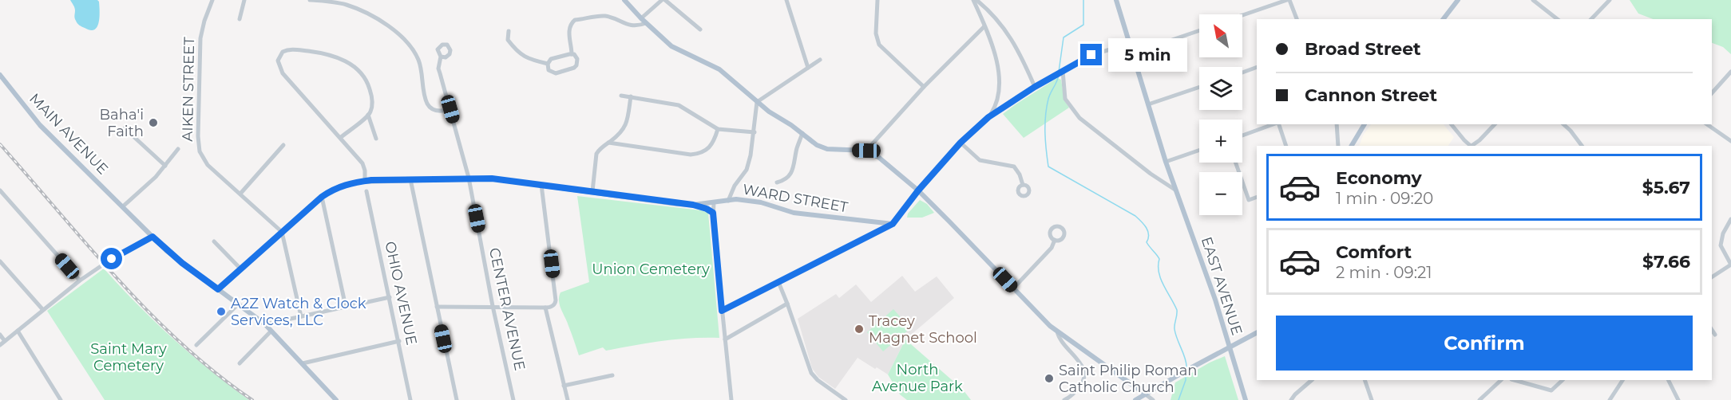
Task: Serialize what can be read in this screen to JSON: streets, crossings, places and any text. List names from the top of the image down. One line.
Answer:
{"streets":{"main road":["MAIN AVENUE","WARD STREET","EAST AVENUE"],"street":["AIKEN STREET","OHIO AVENUE","CENTER AVENUE"]},"crossings":[["AIKEN STREET","WARD STREET"],["MAIN AVENUE","WARD STREET"],["WARD STREET","CENTER AVENUE"]],"parks":["Union Cemetery","Saint Mary Cemetery","North Avenue Park"],"places":["Baha'i Faith","A2Z Watch & Clock Services, LLC","Tracey Magnet School","Saint Philip Roman Catholic Church"],"north":"top left","page":{"map_buttons":["+","−"],"banner":["Broad Street","Cannon Street"],"bubble":"5 min","list":[{"name":"Economy","note":"1 min · 09:20","value":"$5.67"},{"name":"Comfort","note":"2 min · 09:21","value":"$7.66"}],"buttons":"Confirm"}}
